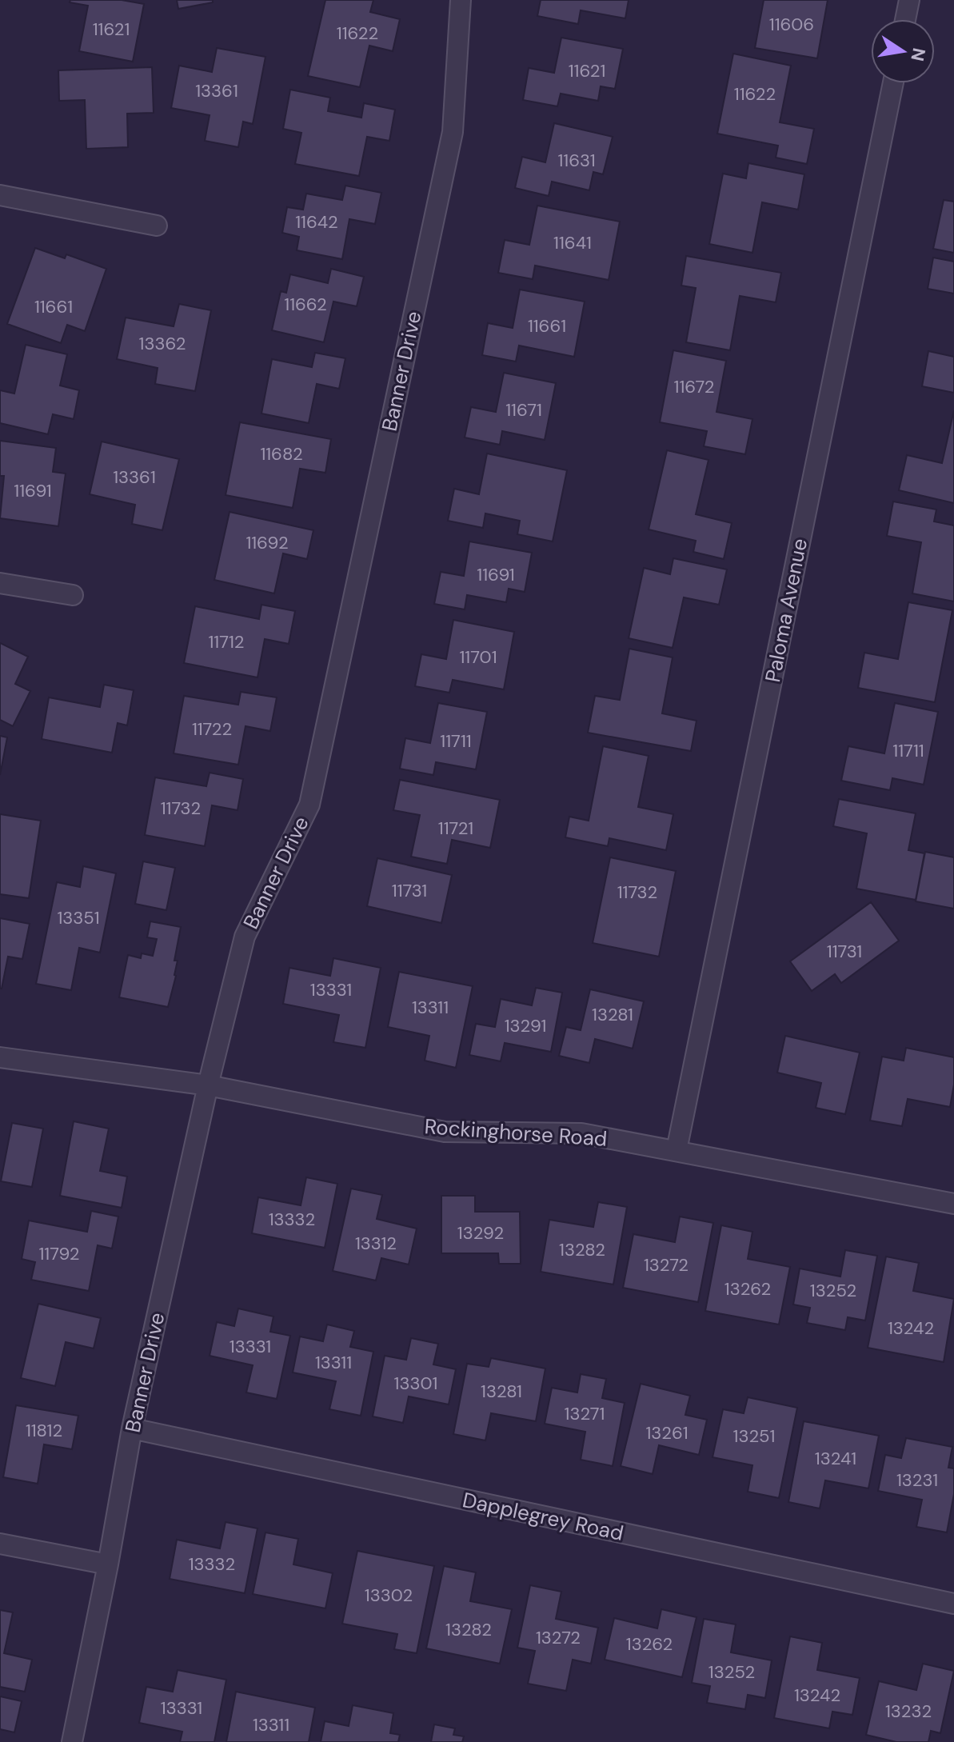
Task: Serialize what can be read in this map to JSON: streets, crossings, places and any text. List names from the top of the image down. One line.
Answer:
{"streets":{"street":["Banner Drive","Paloma Avenue","Rockinghorse Road","Dapplegrey Road"]},"crossings":[["Banner Drive","Rockinghorse Road"],["Banner Drive","Dapplegrey Road"],["Paloma Avenue","Rockinghorse Road"]],"house_numbers":["11606","11621","11622","11621","13361","11622","11631","11642","11641","11662","11661","11661","13362","11672","11671","11682","13361","11691","11692","11691","11712","11701","11722","11711","11711","11732","11721","11731","11732","13351","11731","13331","13311","13281","13291","13332","13292","13312","13282","11792","13272","13262","13252","13242","13331","13311","13301","13281","13271","11812","13261","13251","13241","13231","13332","13302","13282","13272","13262","13252","13242","13331","13232","13311"],"north":"right"}
